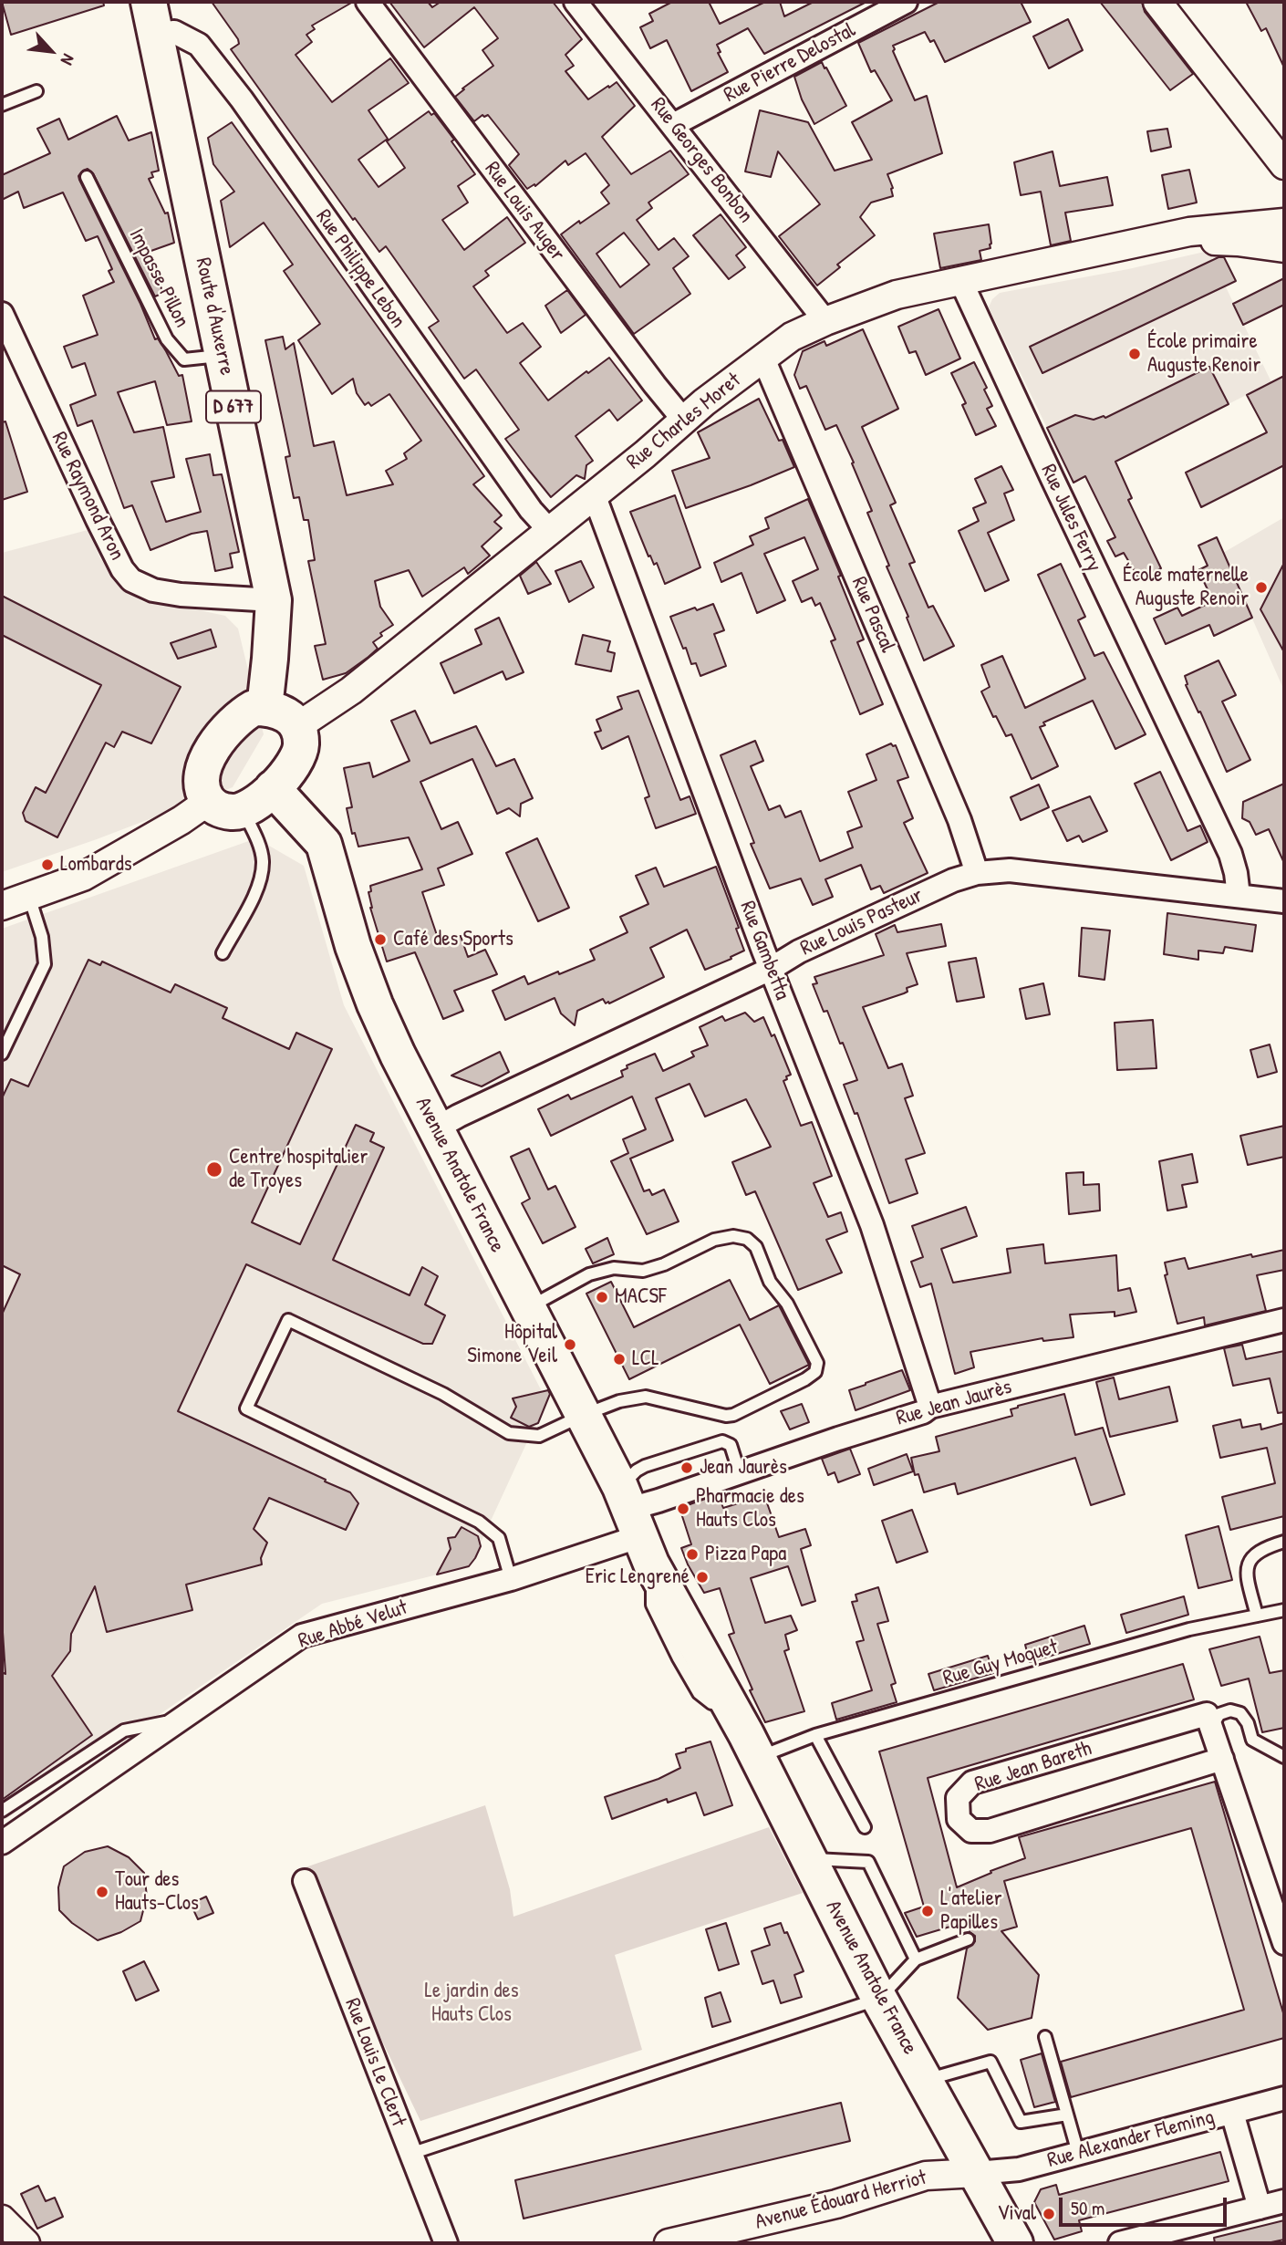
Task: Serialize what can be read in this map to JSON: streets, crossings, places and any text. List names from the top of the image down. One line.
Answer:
{"streets":{"main road":["Route d'Auxerre","D 677","Avenue Anatole France"],"street":["Rue Pierre Delostal","Rue Georges Bonbon","Rue Louis Auger","Rue Philippe Lebon","Rue Charles Moret","Rue Raymond Aron","Rue Jules Ferry","Rue Pascal","Rue Louis Pasteur","Rue Gambetta","Rue Jean Jaurès","Rue Abbé Velut","Rue Jean Bareth","Rue Louis Le Clert","Rue Alexander Fleming","Avenue Édouard Herriot"],"lane":["Impasse Pillon","Rue Guy Moquet"]},"crossings":[["Rue Pierre Delostal","Rue Georges Bonbon"],["Rue Georges Bonbon","Rue Charles Moret"],["Rue Louis Auger","Rue Charles Moret"],["Rue Philippe Lebon","Route d'Auxerre"],["Rue Philippe Lebon","Rue Charles Moret"],["Impasse Pillon","Route d'Auxerre"],["Route d'Auxerre","Rue Charles Moret"],["Route d'Auxerre","Rue Raymond Aron"],["Route d'Auxerre","Avenue Anatole France"],["Rue Charles Moret","Rue Jules Ferry"],["Rue Charles Moret","Rue Pascal"],["Rue Charles Moret","Rue Gambetta"],["Rue Charles Moret","Avenue Anatole France"],["Rue Jules Ferry","Rue Louis Pasteur"],["Rue Pascal","Rue Louis Pasteur"],["Rue Louis Pasteur","Rue Gambetta"],["Rue Louis Pasteur","Avenue Anatole France"],["Rue Gambetta","Rue Jean Jaurès"],["Avenue Anatole France","Rue Jean Jaurès"],["Avenue Anatole France","Rue Abbé Velut"],["Avenue Anatole France","Rue Guy Moquet"],["Avenue Anatole France","Rue Alexander Fleming"],["Avenue Anatole France","Avenue Édouard Herriot"],["Rue Jean Jaurès","Rue Abbé Velut"],["Rue Alexander Fleming","Avenue Édouard Herriot"]],"parks":["Le jardin des Hauts Clos"],"places":["École primaire Auguste Renoir","École maternelle Auguste Renoir","Lombards","Café des Sports","Centre hospitalier de Troyes","MACSF","Hôpital Simone Veil","LCL","Jean Jaurès","Pharmacie des Hauts Clos","Pizza Papa","Eric Lengrené","Tour des Hauts-Clos","L'atelier Papilles","Vival"],"scale_bar":"50 m","north":"bottom right"}
